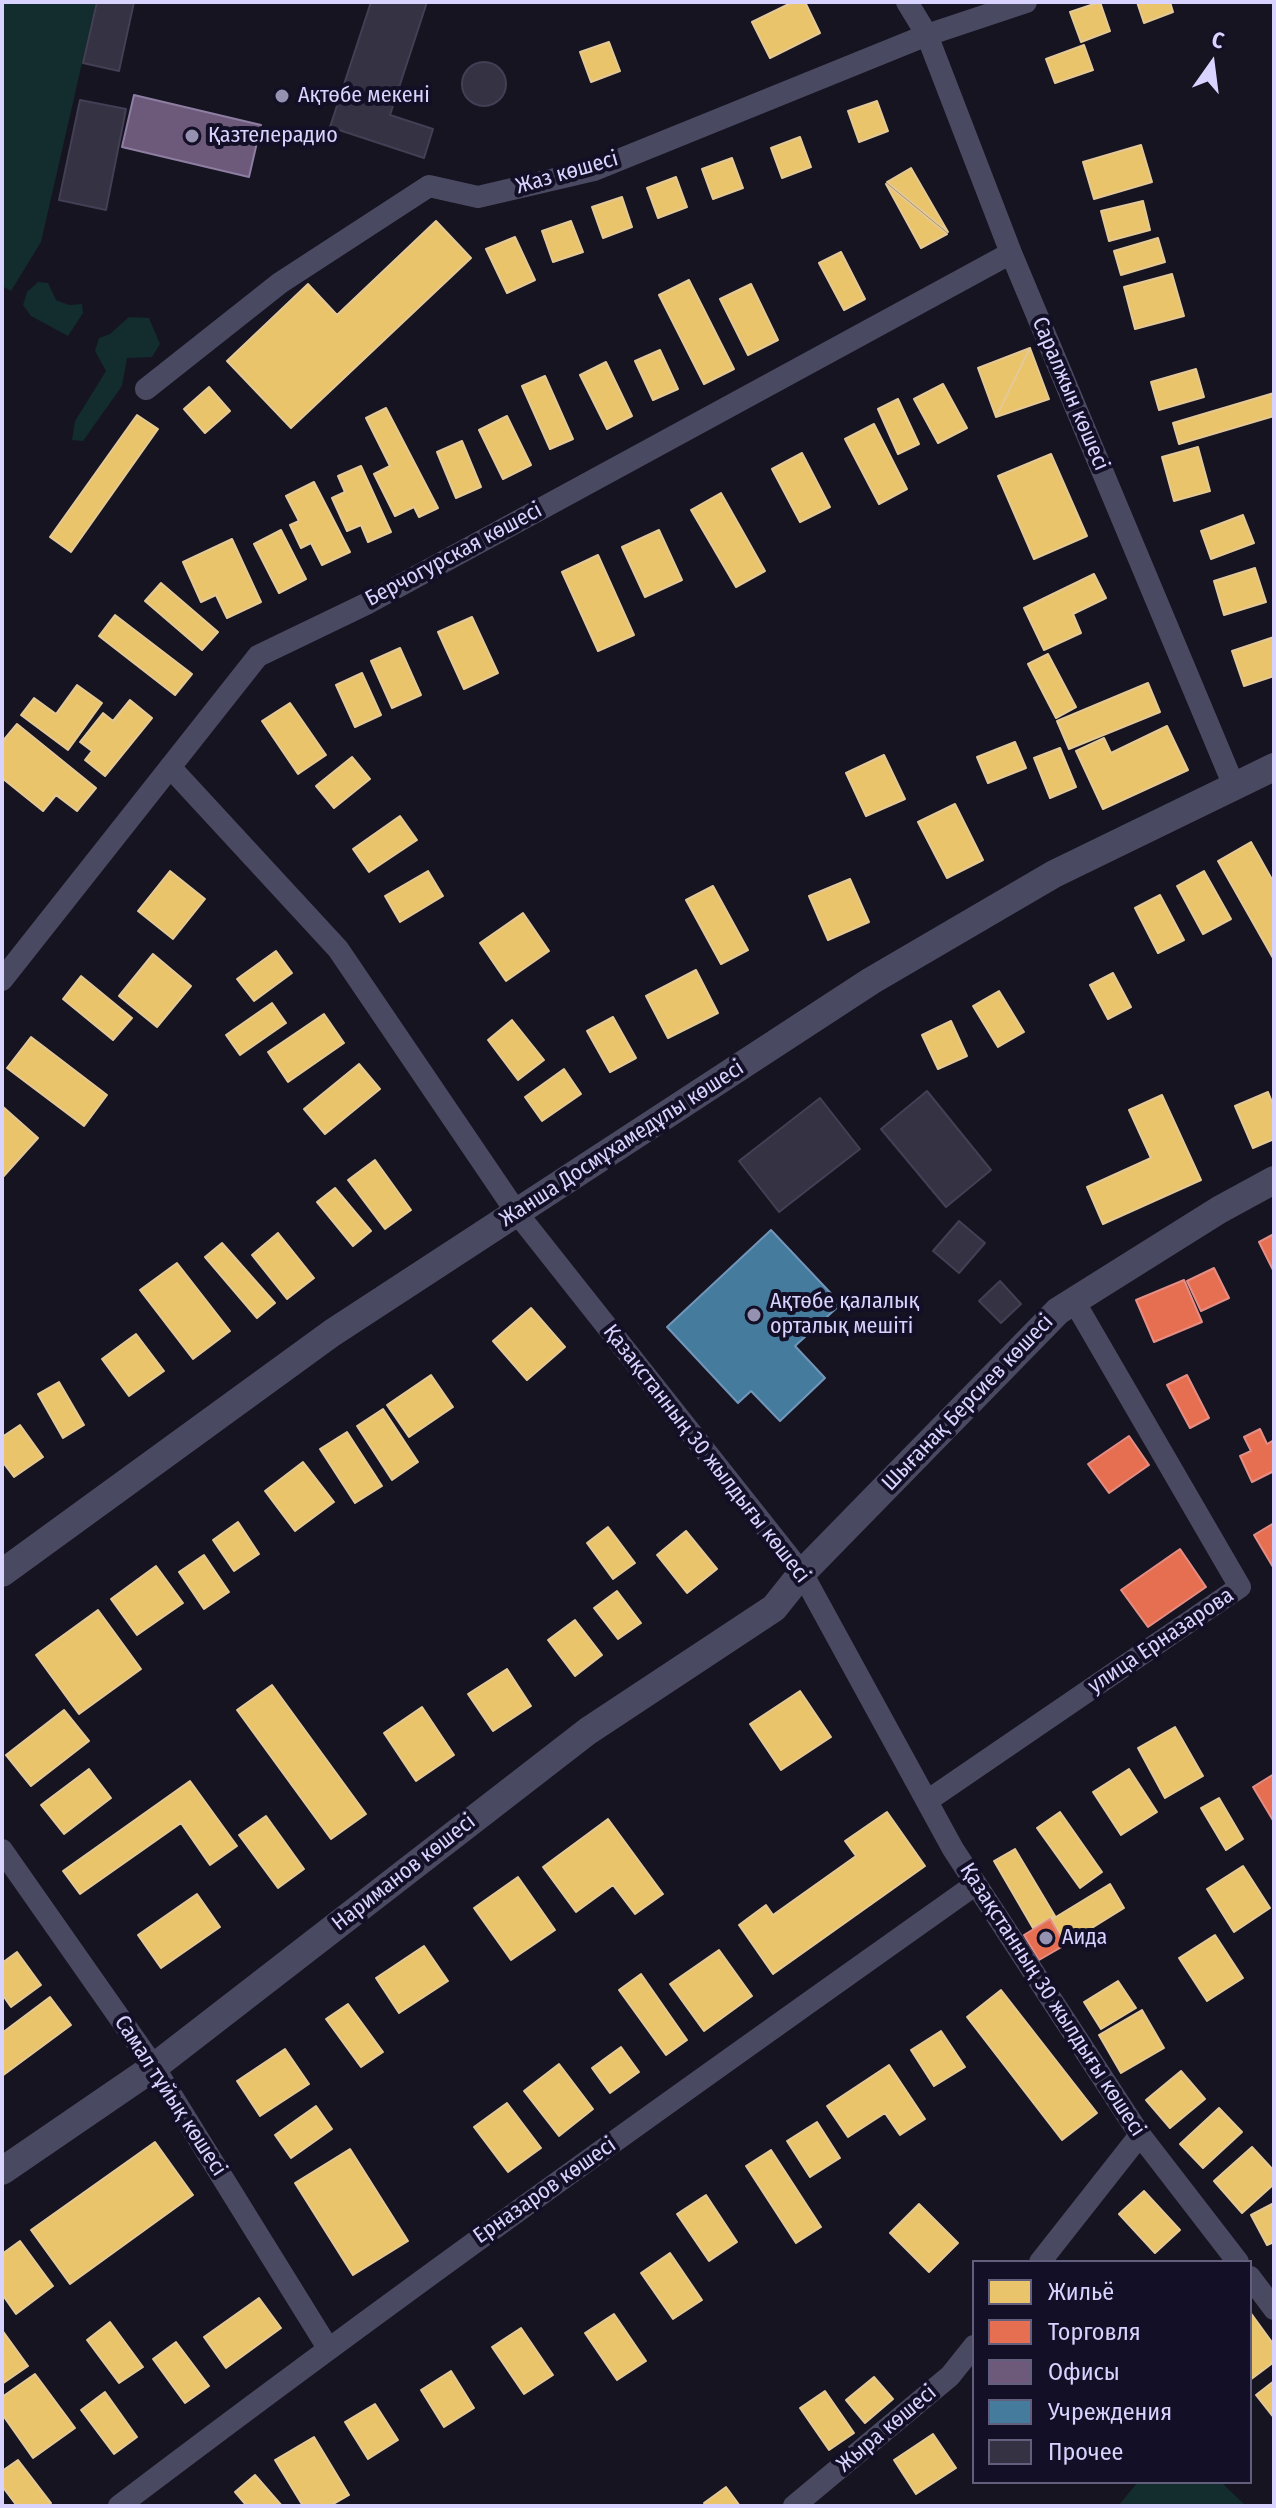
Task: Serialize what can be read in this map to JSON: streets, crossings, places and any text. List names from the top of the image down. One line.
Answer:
{"streets":{"street":["Жаз көшесі","Саралжын көшесі","Берчогурская көшесі","Жанша Досмұхамедұлы көшесі","Шығанақ Берсиев көшесі","Қазақстанның 30 жылдығы көшесі","улица Ерназарова","Нариманов көшесі","Самал тұйық көшесі","Ерназаров көшесі","Жыра көшесі"]},"crossings":[["Жаз көшесі","Саралжын көшесі"],["Саралжын көшесі","Берчогурская көшесі"],["Саралжын көшесі","Жанша Досмұхамедұлы көшесі"],["Берчогурская көшесі","Қазақстанның 30 жылдығы көшесі"],["Жанша Досмұхамедұлы көшесі","Қазақстанның 30 жылдығы көшесі"],["Шығанақ Берсиев көшесі","Қазақстанның 30 жылдығы көшесі"],["Шығанақ Берсиев көшесі","улица Ерназарова"],["Шығанақ Берсиев көшесі","Нариманов көшесі"],["Қазақстанның 30 жылдығы көшесі","улица Ерназарова"],["Қазақстанның 30 жылдығы көшесі","Нариманов көшесі"],["Қазақстанның 30 жылдығы көшесі","Ерназаров көшесі"],["Нариманов көшесі","Самал тұйық көшесі"],["Самал тұйық көшесі","Ерназаров көшесі"]],"places":["Ақтөбе мекені","Қазтелерадио","Ақтөбе қалалық орталық мешіті","Аида"],"legend":["Жильё","Торговля","Офисы","Учреждения","Прочее"],"north":"top"}
